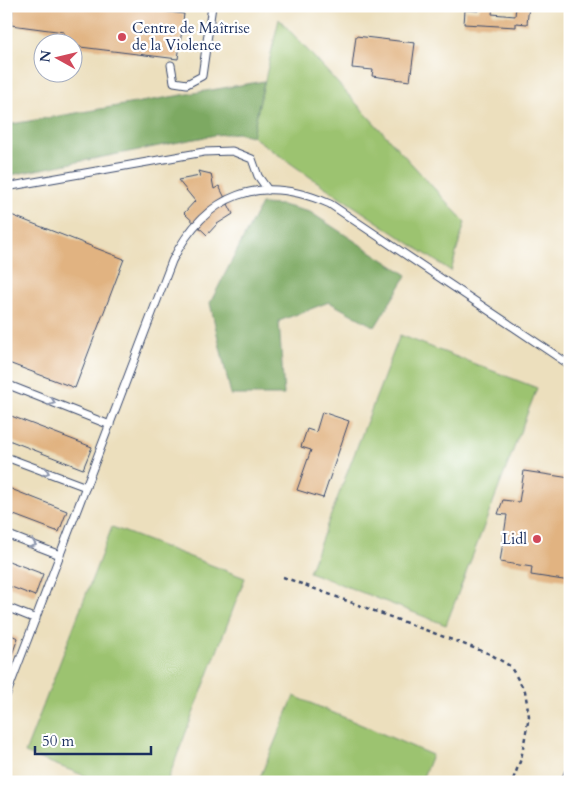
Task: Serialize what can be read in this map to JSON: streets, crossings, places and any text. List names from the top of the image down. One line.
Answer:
{"places":["Centre de Maîtrise de la Violence","Lidl"],"scale_bar":"50 m","north":"left"}
